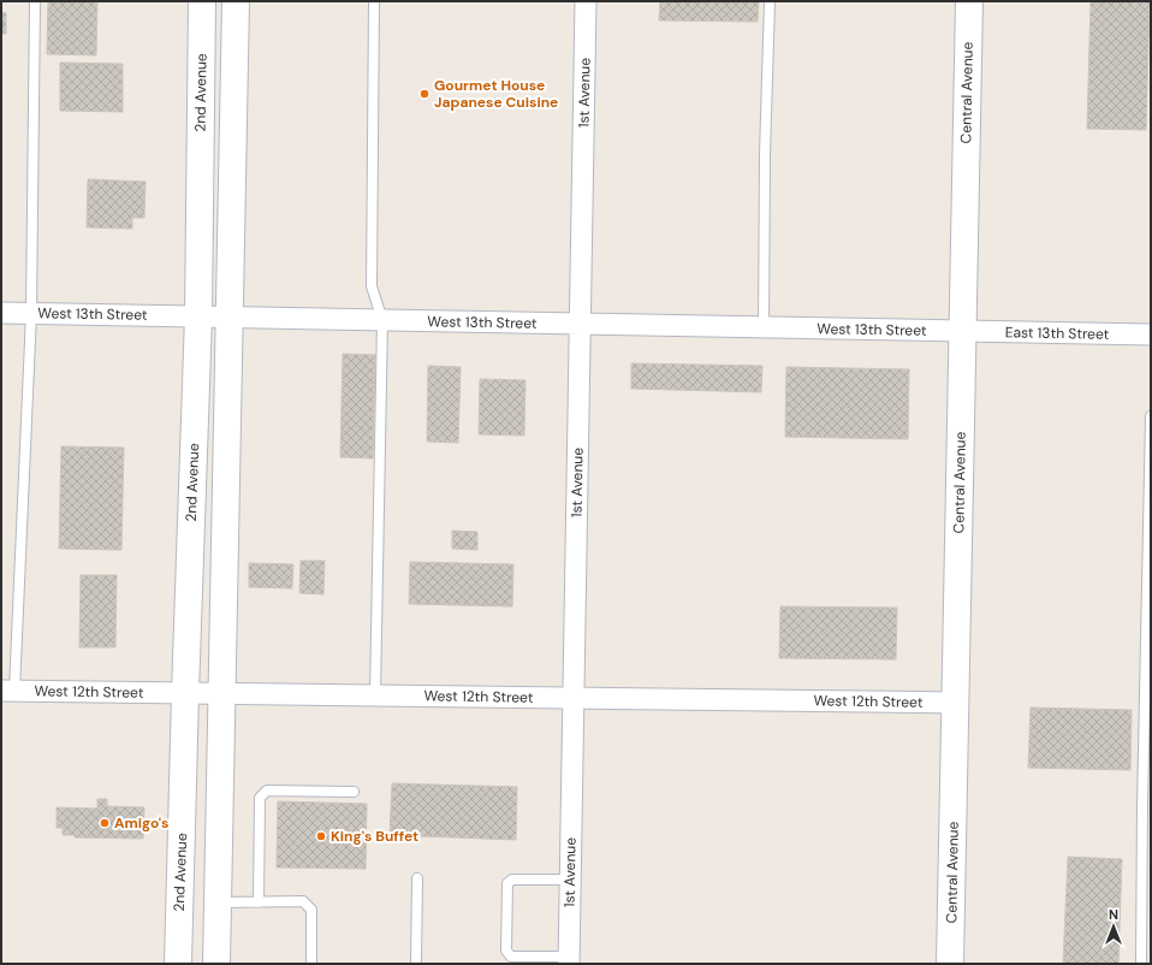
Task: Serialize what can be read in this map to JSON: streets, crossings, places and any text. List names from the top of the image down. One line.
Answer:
{"streets":{"main road":["2nd Avenue","Central Avenue"],"street":["1st Avenue","West 13th Street","East 13th Street","West 12th Street"]},"crossings":[["2nd Avenue","West 13th Street"],["2nd Avenue","West 12th Street"],["1st Avenue","West 13th Street"],["1st Avenue","West 12th Street"],["Central Avenue","West 13th Street"],["Central Avenue","East 13th Street"],["Central Avenue","West 12th Street"],["West 13th Street","East 13th Street"]],"places":["Gourmet House Japanese Cuisine","Amigo's","King's Buffet"],"north":"top"}
